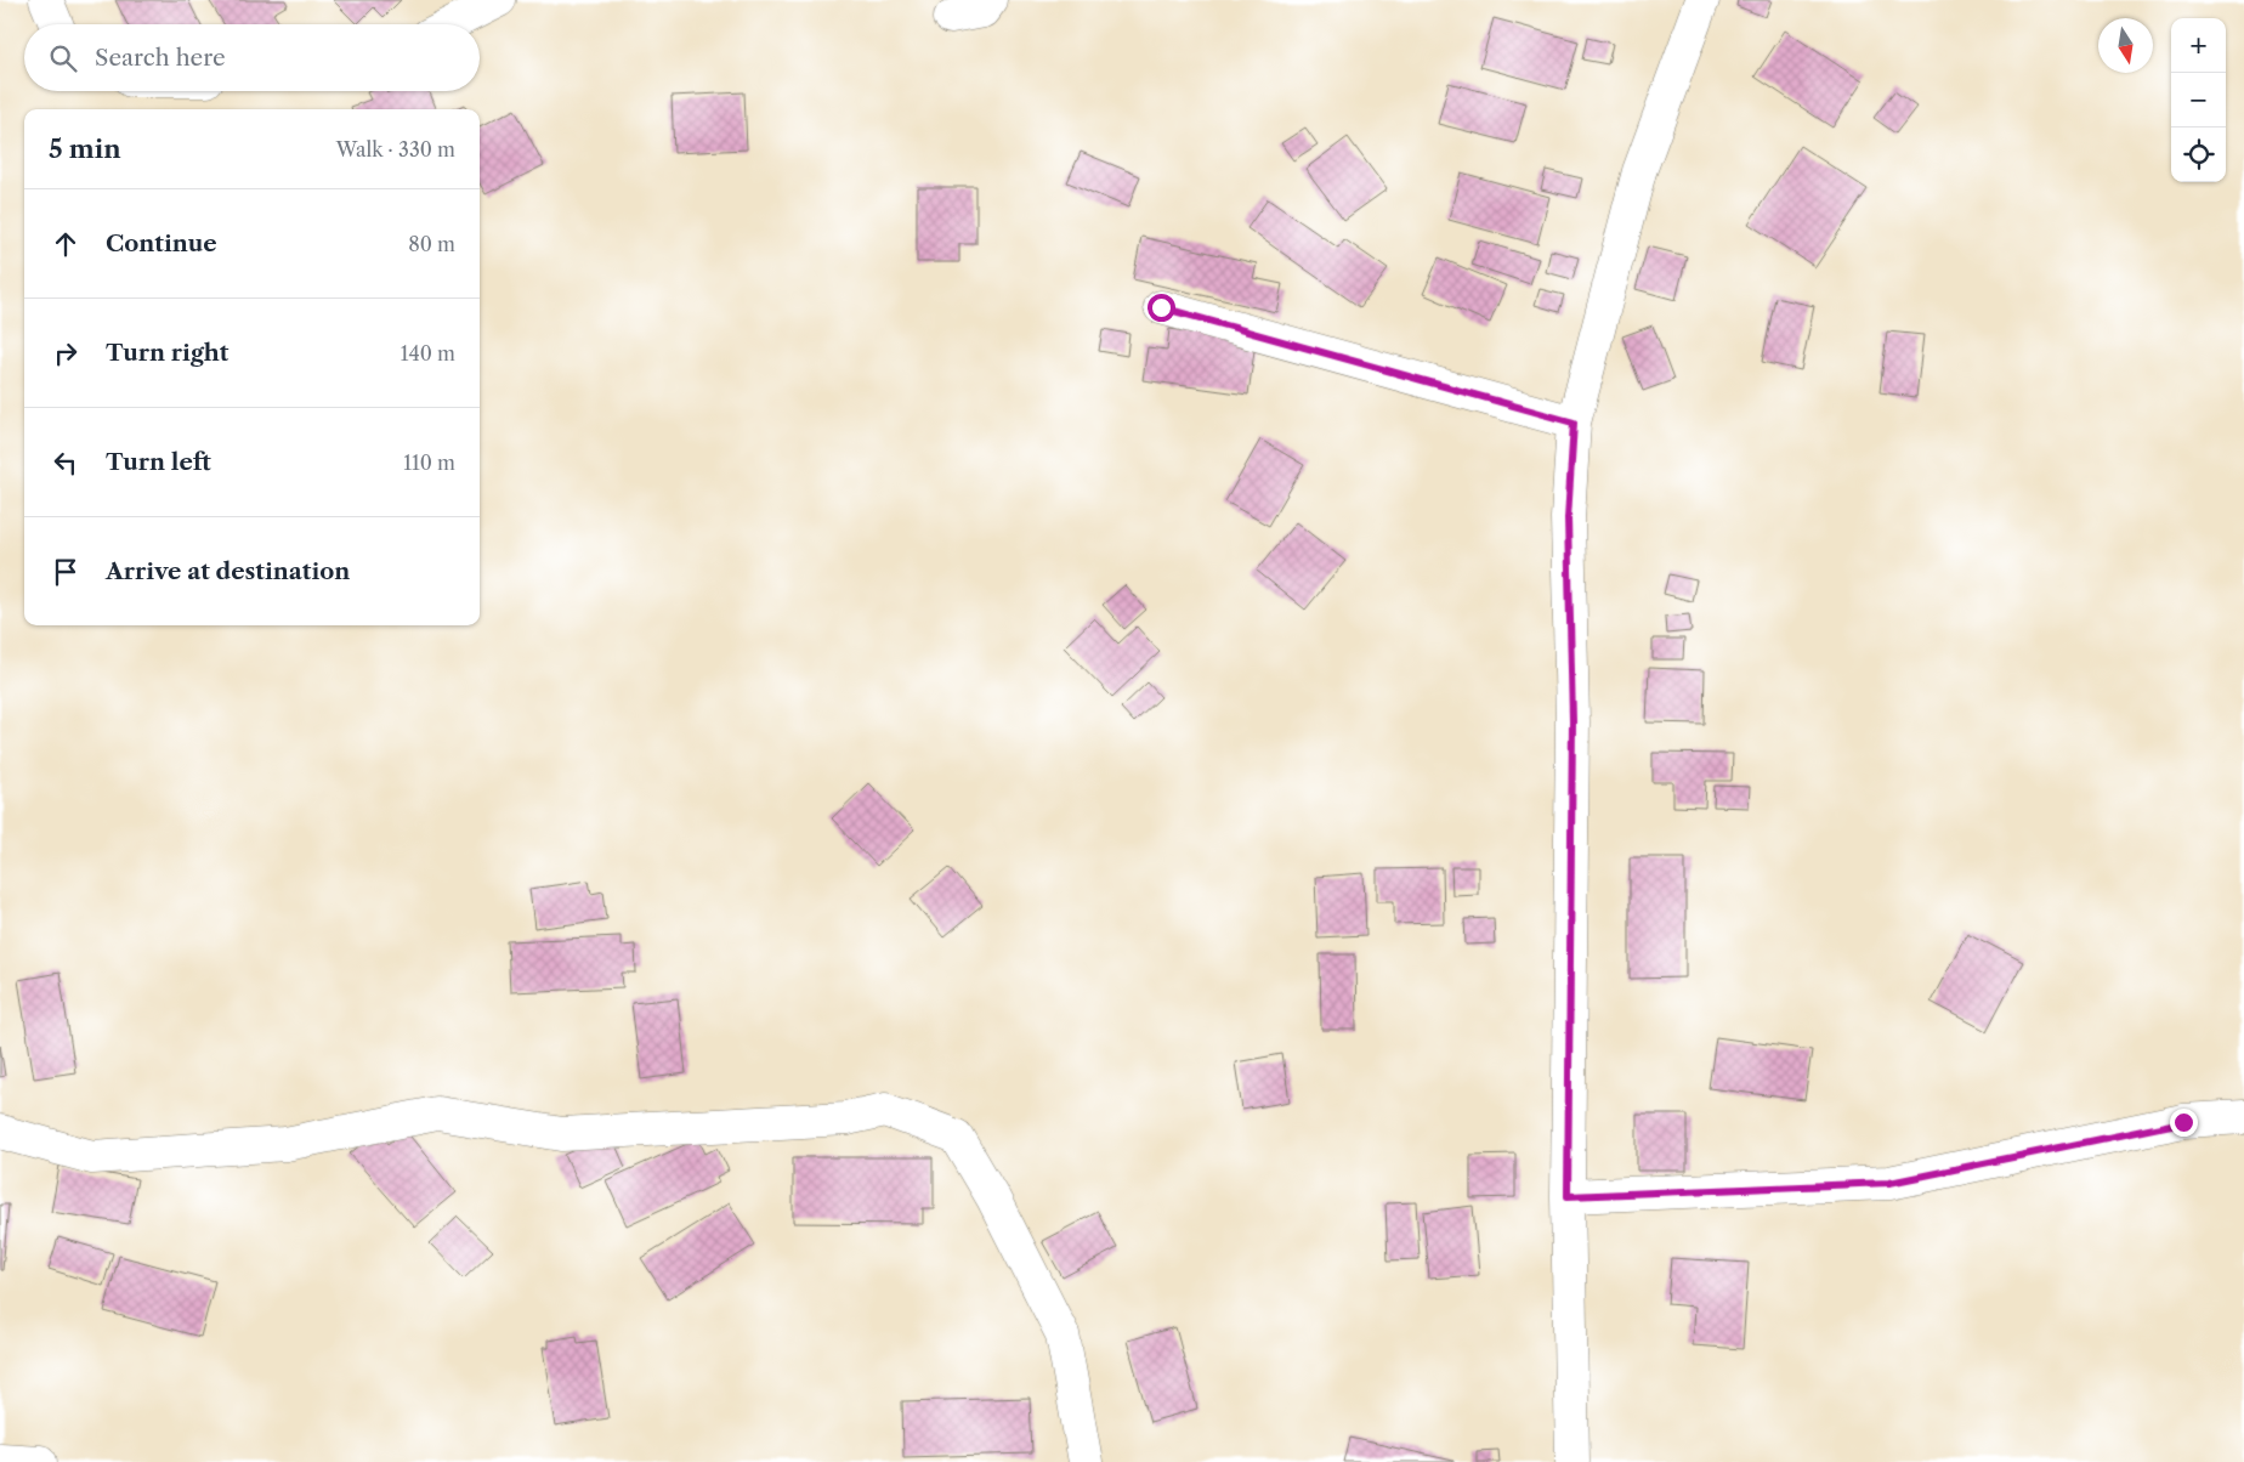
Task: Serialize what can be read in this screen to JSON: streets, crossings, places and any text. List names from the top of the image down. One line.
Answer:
{"north":"bottom","page":{"map_buttons":["+","−"],"search":"Search here","heading":["5 min","Walk · 330 m"],"list":[["Continue","80 m"],["Turn right","140 m"],["Turn left","110 m"],"Arrive at destination"]}}
